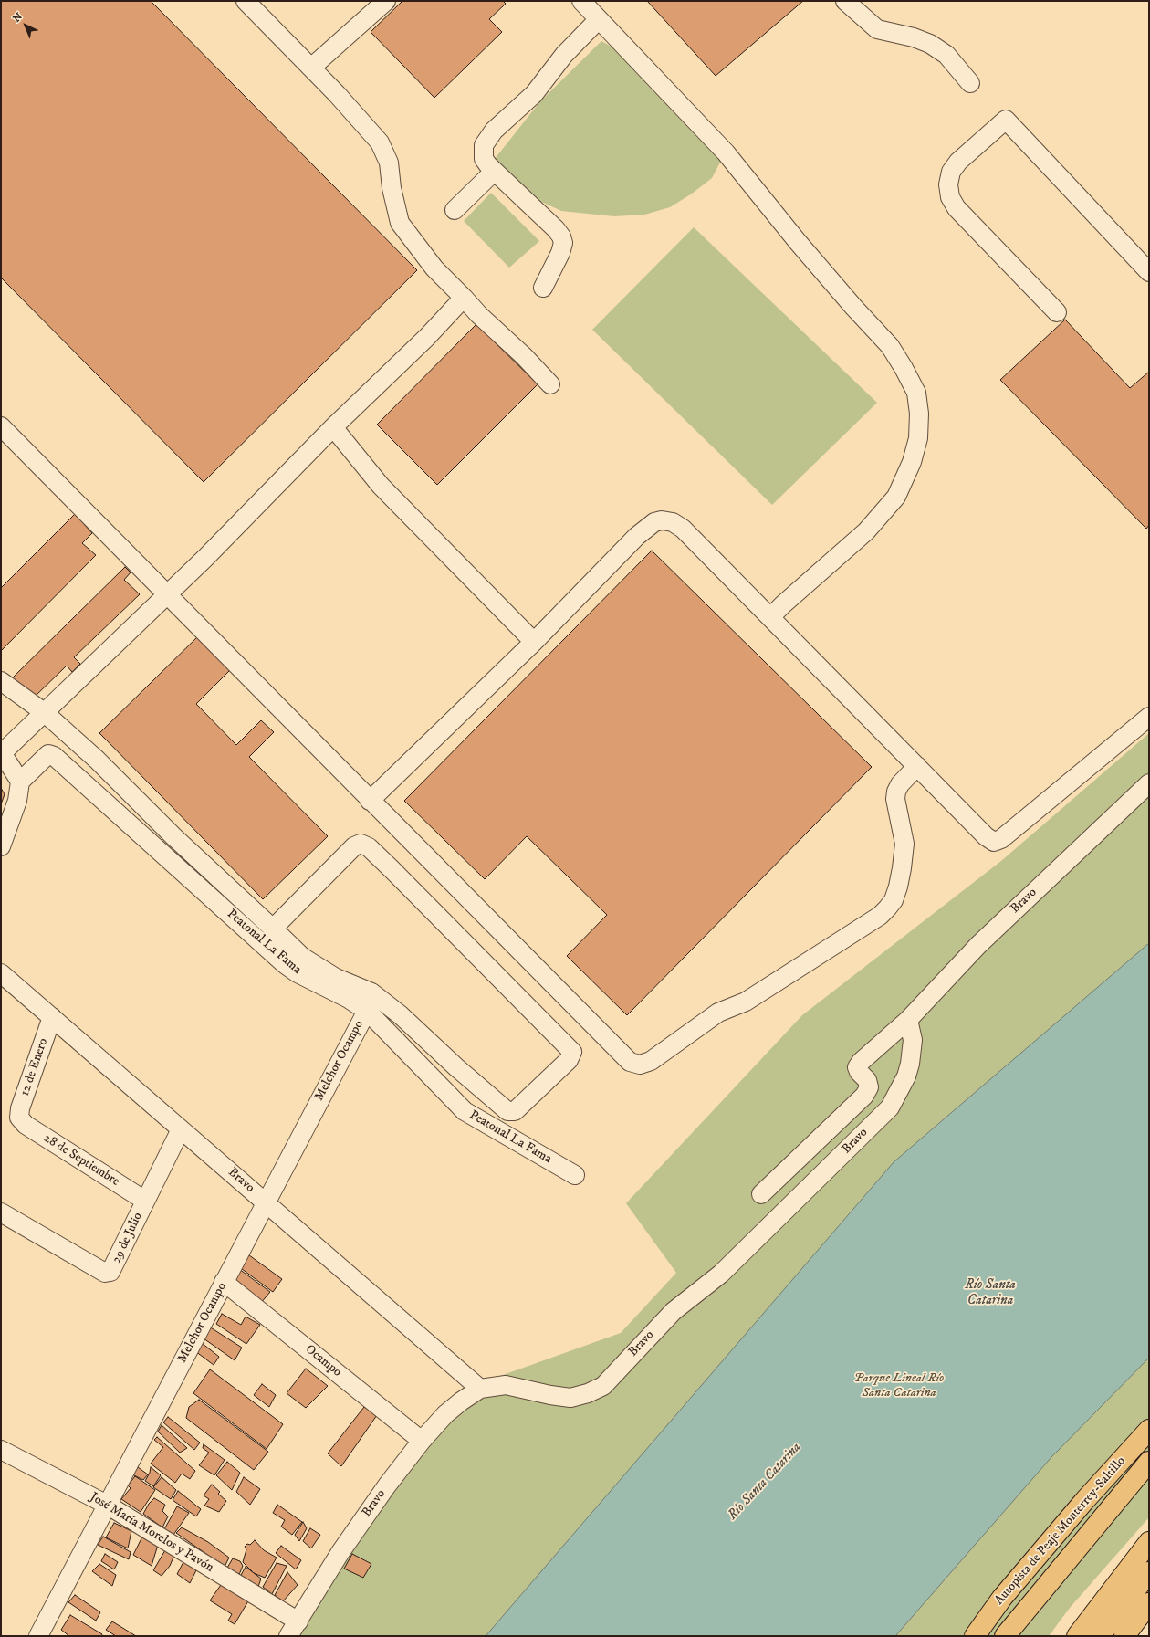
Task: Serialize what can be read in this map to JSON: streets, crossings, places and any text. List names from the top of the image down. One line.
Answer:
{"streets":{"main road":["Autopista de Peaje Monterrey-Saltillo"],"street":["Bravo","Peatonal La Fama","Melchor Ocampo","12 de Enero","28 de Septiembre","29 de Julio","Ocampo","José María Morelos y Pavón"]},"crossings":[["Bravo","Melchor Ocampo"],["Bravo","12 de Enero"],["Bravo","29 de Julio"],["Bravo","Ocampo"],["Bravo","José María Morelos y Pavón"],["Peatonal La Fama","Melchor Ocampo"],["Melchor Ocampo","Ocampo"],["Melchor Ocampo","José María Morelos y Pavón"],["12 de Enero","28 de Septiembre"],["28 de Septiembre","29 de Julio"]],"water":["Río Santa Catarina"],"parks":["Parque Lineal Río Santa Catarina"],"north":"top left"}
